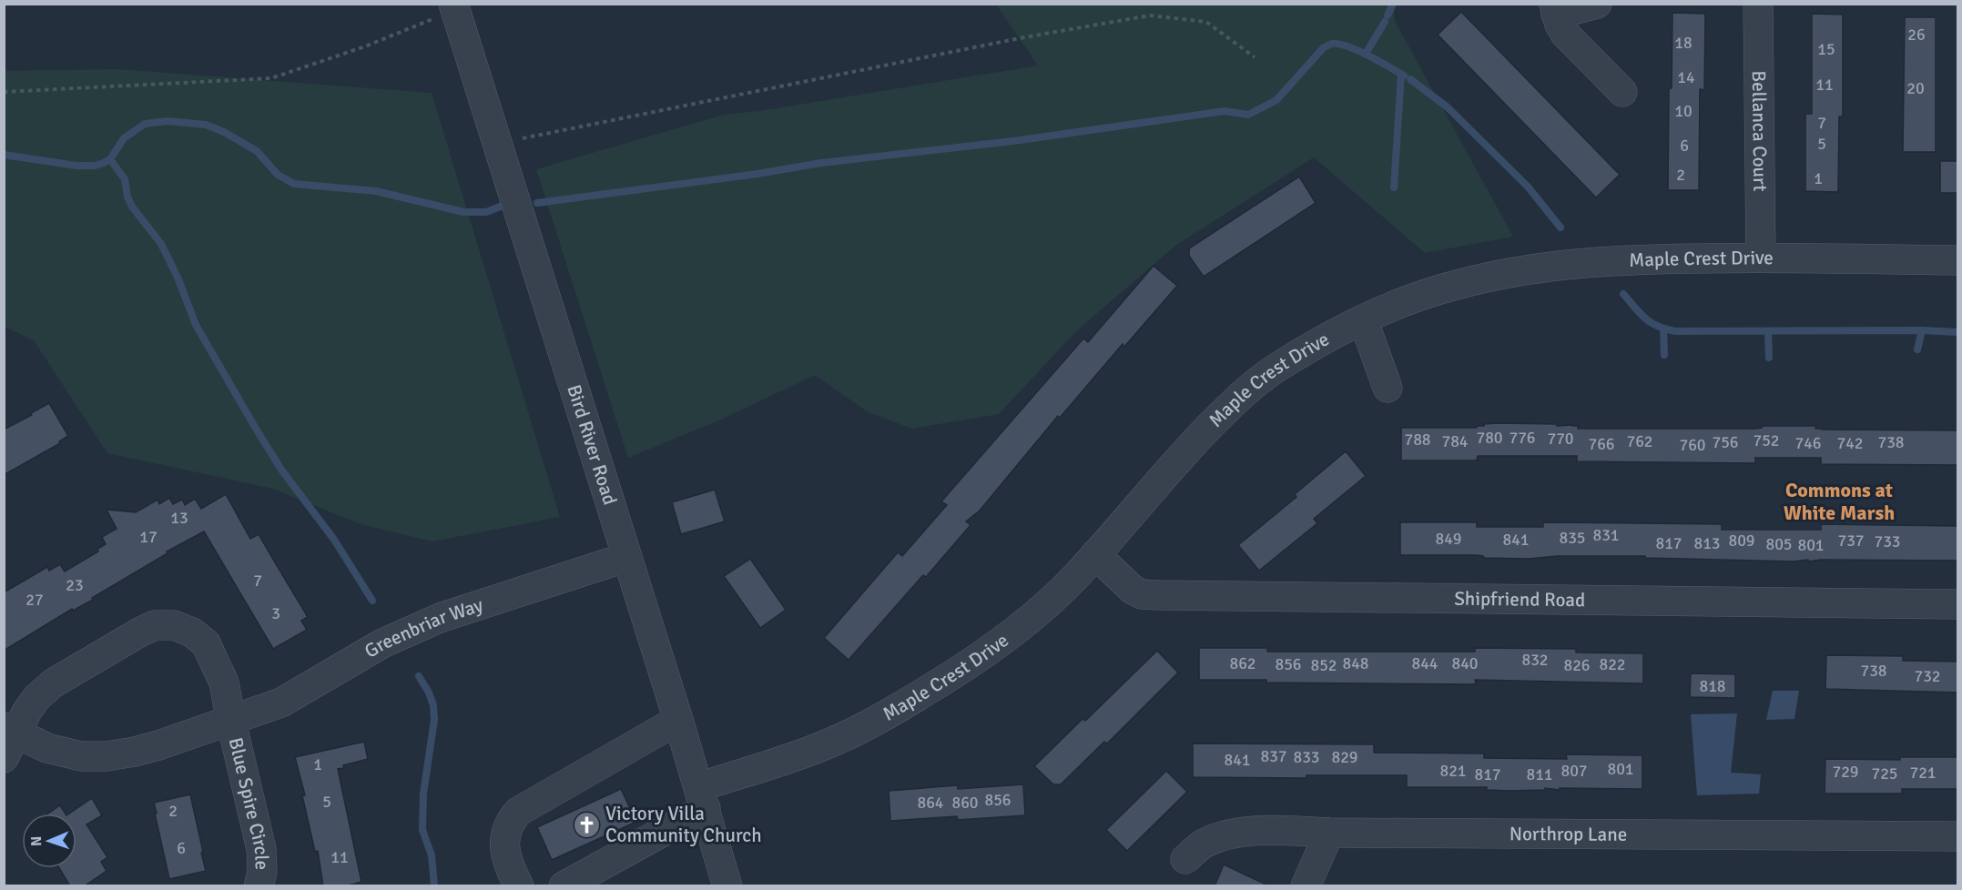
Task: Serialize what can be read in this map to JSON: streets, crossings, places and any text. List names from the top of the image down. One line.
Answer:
{"streets":{"street":["Bellanca Court","Maple Crest Drive","Bird River Road","Shipfriend Road","Greenbriar Way","Blue Spire Circle","Northrop Lane"]},"crossings":[["Bellanca Court","Maple Crest Drive"],["Maple Crest Drive","Bird River Road"],["Maple Crest Drive","Shipfriend Road"],["Bird River Road","Greenbriar Way"],["Greenbriar Way","Blue Spire Circle"]],"districts":["Commons at White Marsh"],"places":{"church":["Victory Villa Community Church"]},"house_numbers":["26","18","15","14","11","20","10","7","5","6","2","1","780","776","770","788","752","784","762","756","738","746","742","766","760","13","831","17","835","849","841","809","737","733","817","813","805","801","7","23","27","3","832","862","848","844","840","856","822","852","826","738","732","818","837","833","829","841","1","801","821","807","729","721","725","817","811","856","5","864","860","2","6","11"],"north":"left"}
